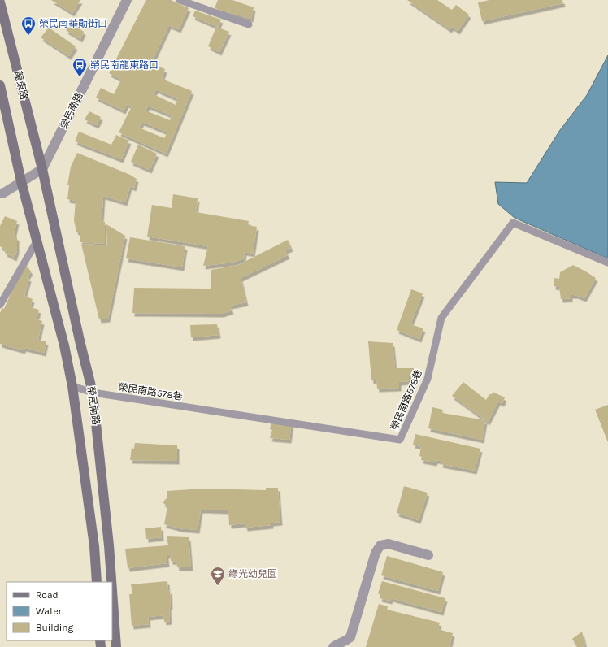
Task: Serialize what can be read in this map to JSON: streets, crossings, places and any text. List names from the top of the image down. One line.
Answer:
{"streets":{"street":["龍東路","榮民南路"],"lane":["榮民南路578巷"]},"crossings":[["龍東路","榮民南路"],["榮民南路","榮民南路578巷"]],"places":{"bus stop":["榮民南華勛街口","榮民南龍東路口"],"school or university":["綠光幼兒園"]},"legend":["Road","Water","Building"]}
